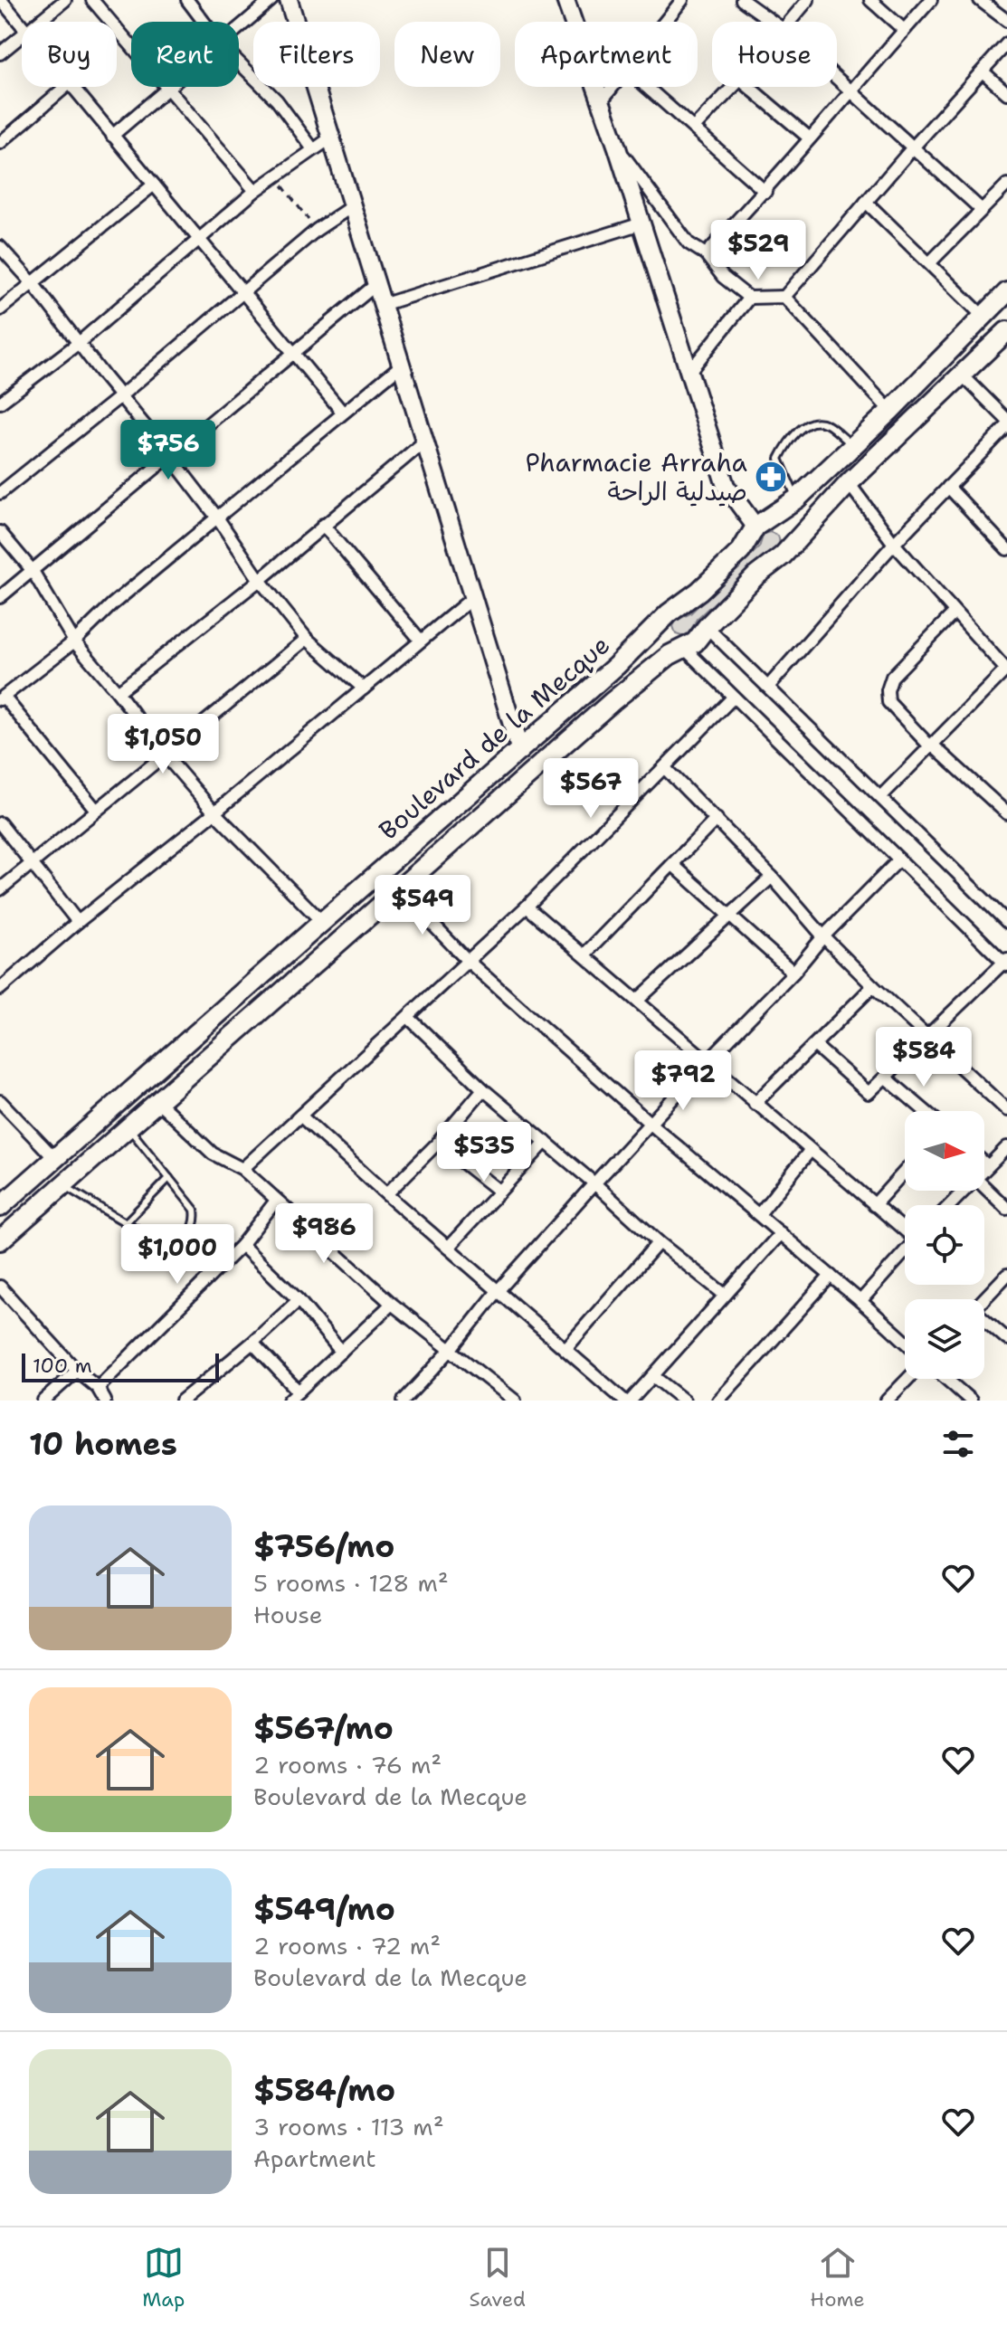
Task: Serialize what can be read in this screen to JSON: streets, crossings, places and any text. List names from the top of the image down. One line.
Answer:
{"streets":{"main road":["Boulevard de la Mecque"]},"places":{"pharmacy":["Pharmacie Arraha صيدلية الراحة"]},"scale_bar":"100 m","north":"right","page":{"chip":["Buy","Rent","Filters","New","Apartment","House"],"price":["$529","$756","$1,050","$567","$549","$584","$792","$535","$986","$1,000"],"scale":"100 m","heading":"10 homes","list":[{"name":"$756/mo","note":"5 rooms · 128 m² · House"},{"name":"$567/mo","note":"2 rooms · 76 m² · Boulevard de la Mecque"},{"name":"$549/mo","note":"2 rooms · 72 m² · Boulevard de la Mecque"},{"name":"$584/mo","note":"3 rooms · 113 m² · Apartment"}],"tabs":["Map","Saved","Home"]}}
